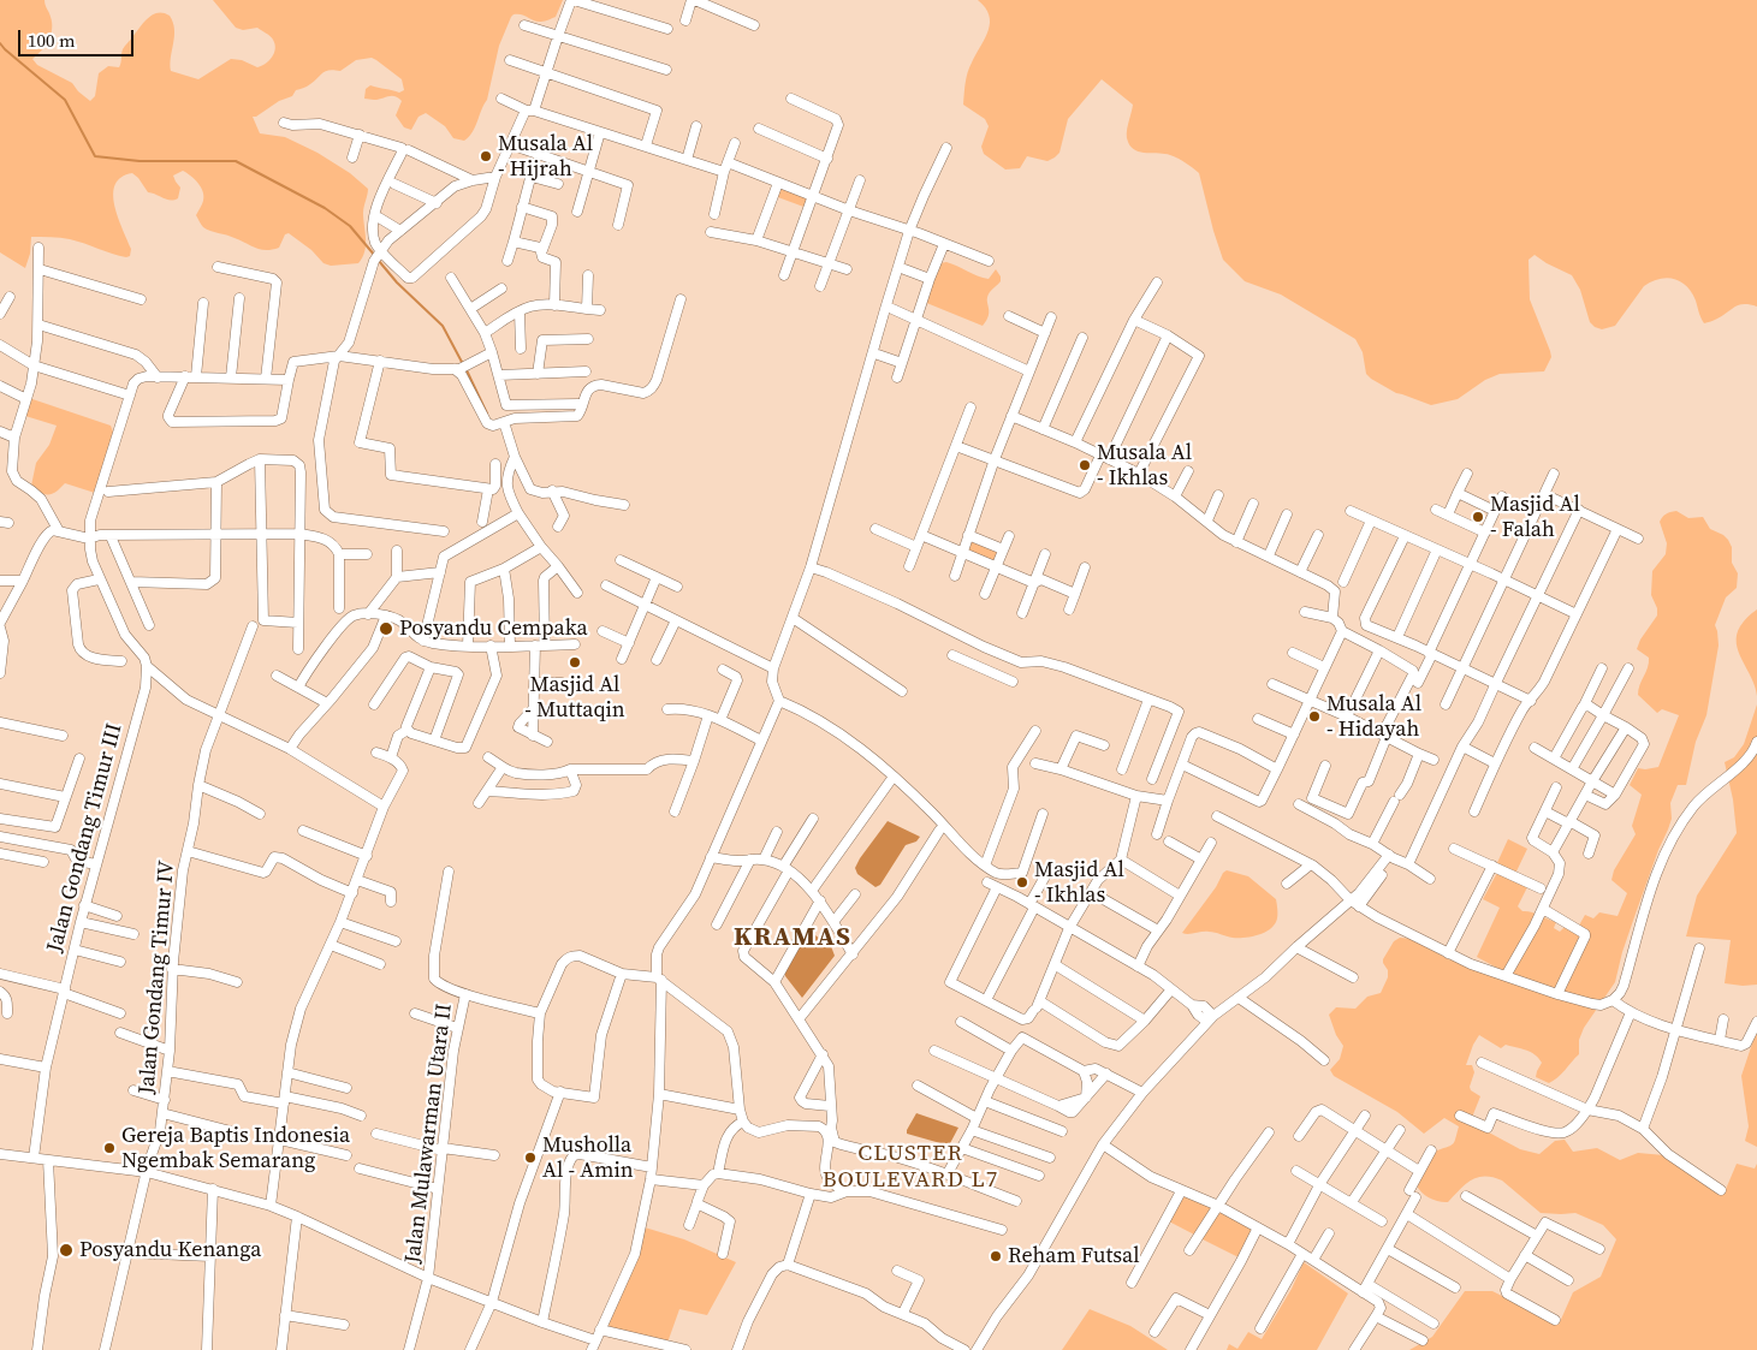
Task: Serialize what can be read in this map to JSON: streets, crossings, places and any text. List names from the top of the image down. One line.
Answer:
{"streets":{"street":["Jalan Gondang Timur III","Jalan Gondang Timur IV","Jalan Mulawarman Utara II"]},"districts":["KRAMAS","CLUSTER BOULEVARD L7"],"places":["Musala Al - Hijrah","Musala Al - Ikhlas","Masjid Al - Falah","Posyandu Cempaka","Masjid Al - Muttaqin","Musala Al - Hidayah","Masjid Al - Ikhlas","Gereja Baptis Indonesia Ngembak Semarang","Musholla Al - Amin","Posyandu Kenanga","Reham Futsal"],"scale_bar":"100 m"}
